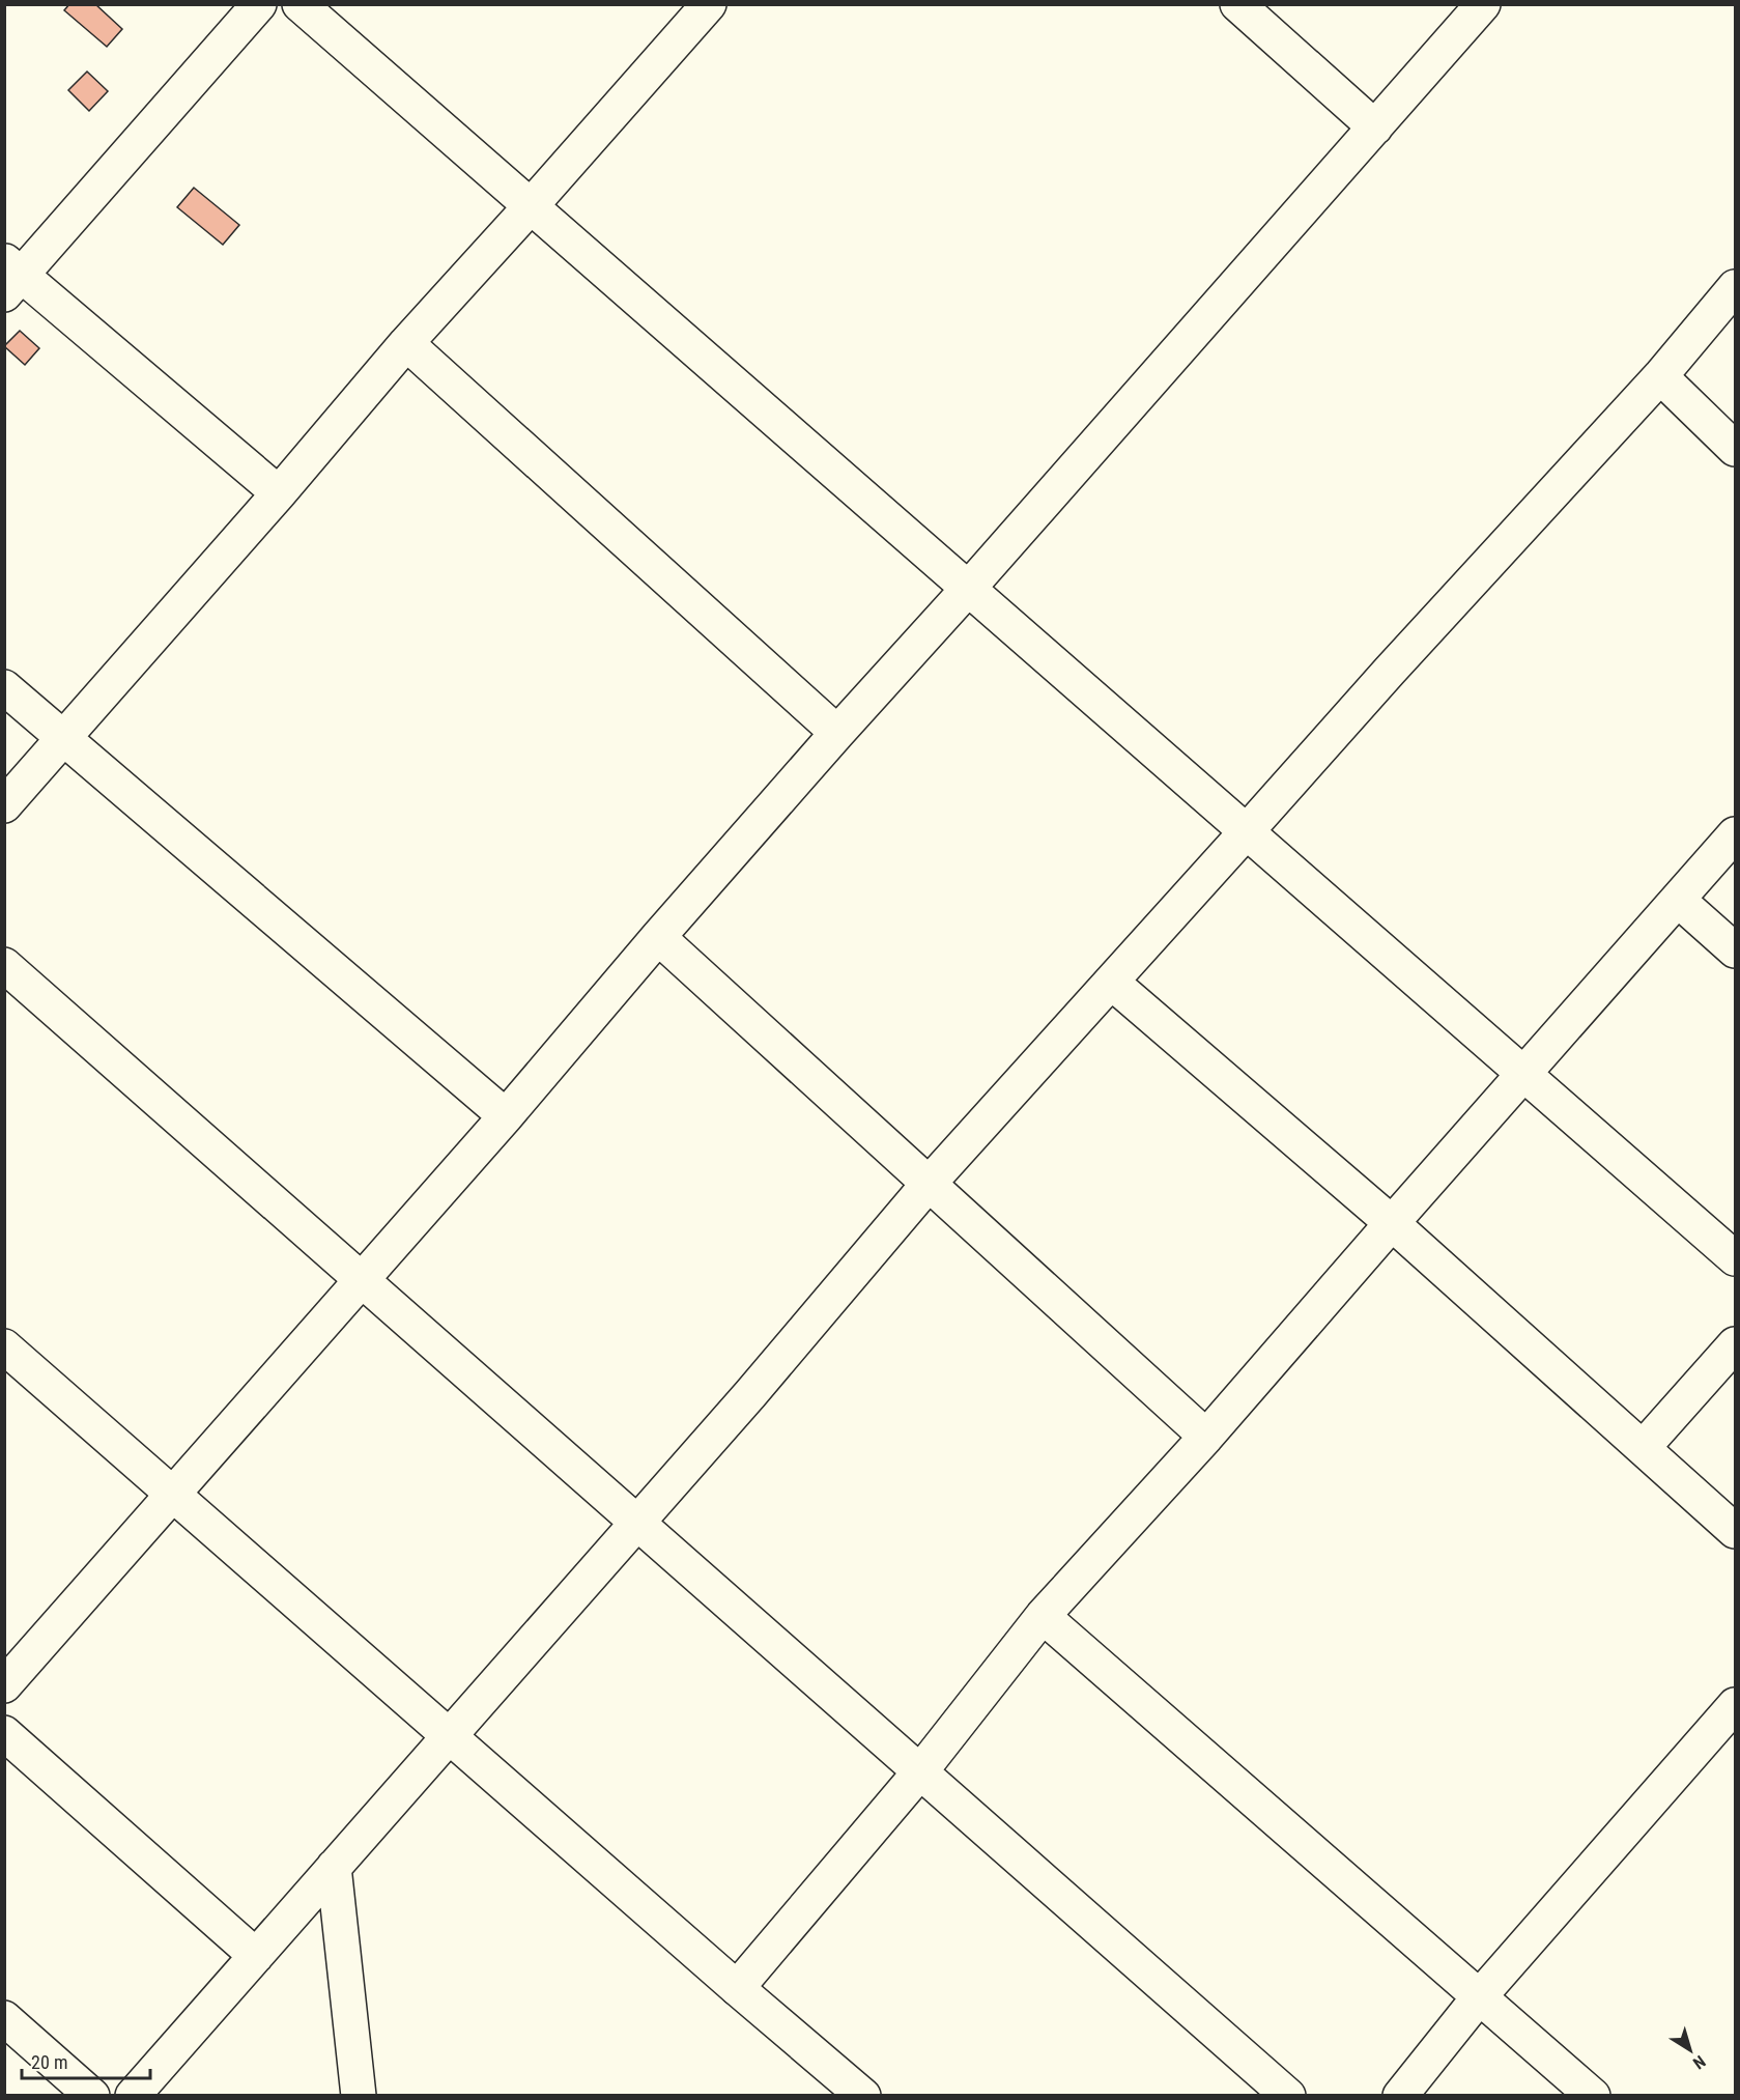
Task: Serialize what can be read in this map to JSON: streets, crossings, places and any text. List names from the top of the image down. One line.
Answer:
{"scale_bar":"20 m","north":"bottom right"}
